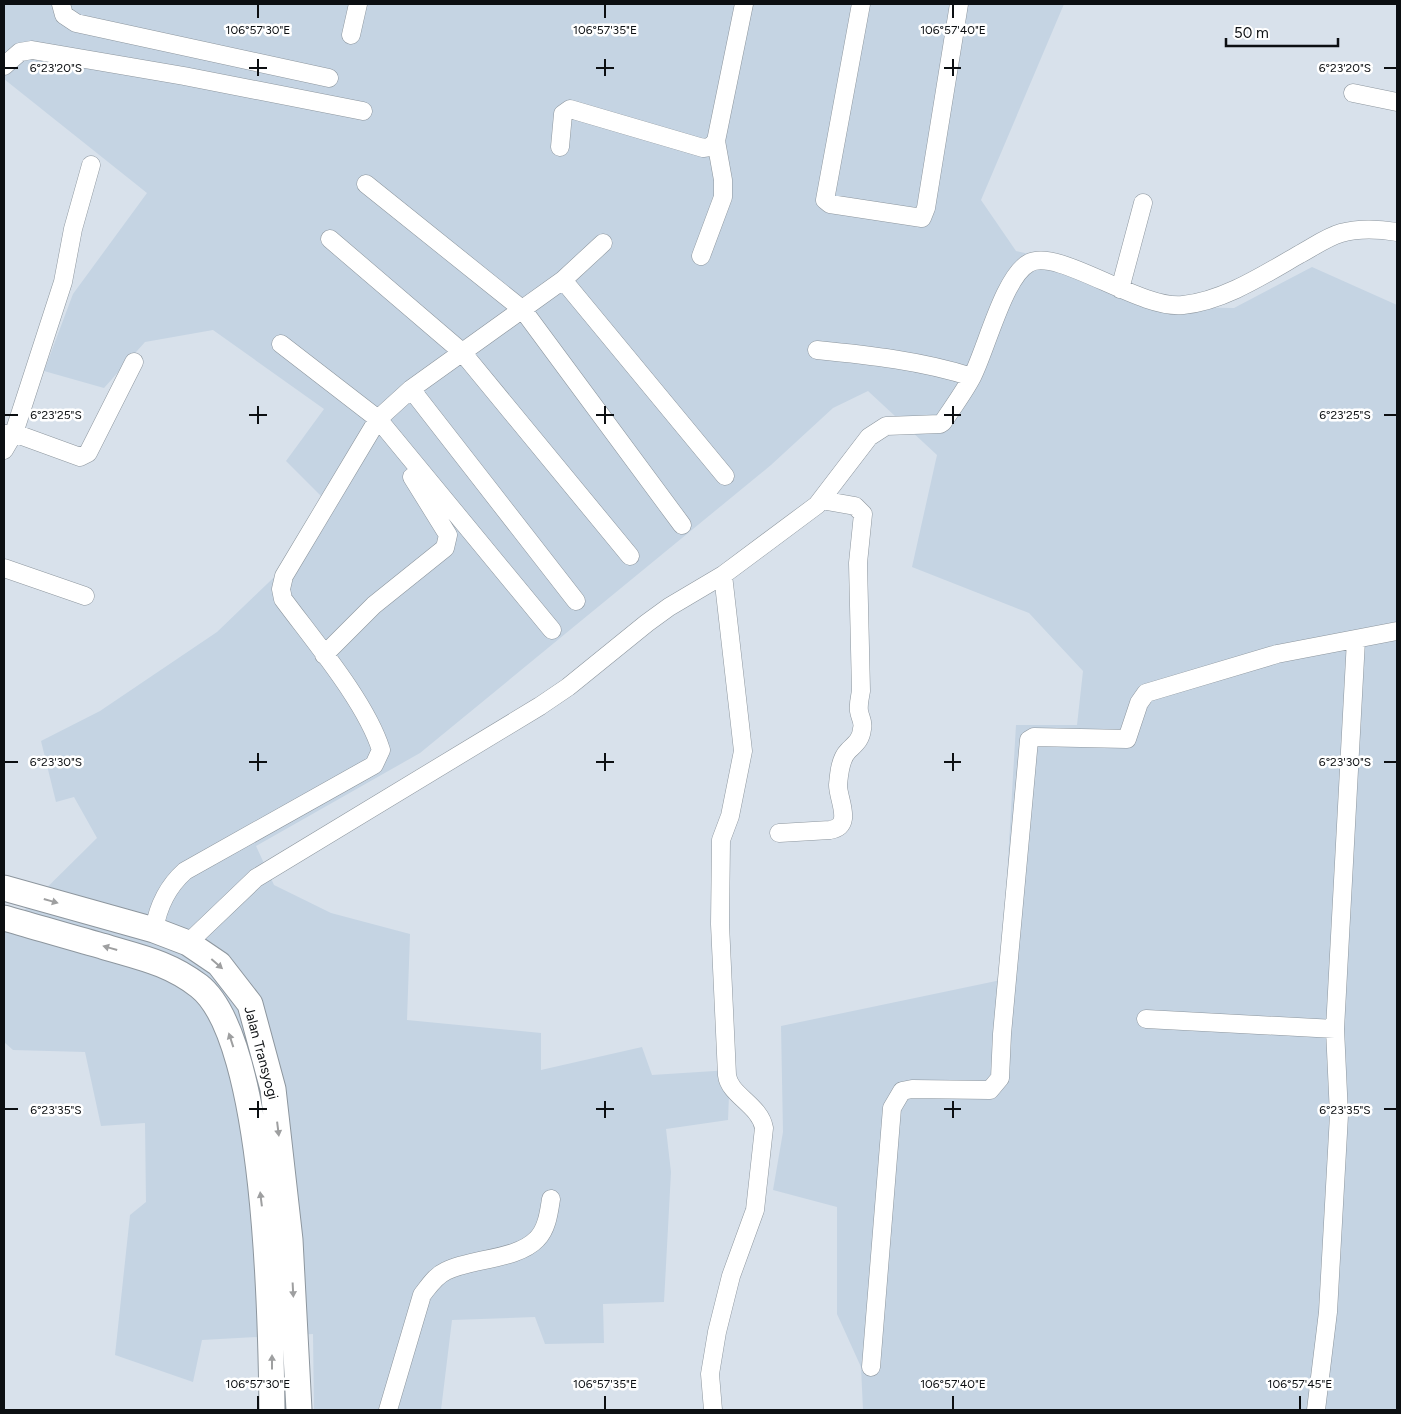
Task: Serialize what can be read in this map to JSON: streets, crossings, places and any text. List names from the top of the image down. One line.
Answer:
{"streets":{"highway":["Jalan Transyogi"]},"scale_bar":"50 m","coordinates":["106°57'30\"E","106°57'35\"E","106°57'40\"E","6°23'20\"S","6°23'25\"S","6°23'30\"S","6°23'35\"S","106°57'45\"E"]}
